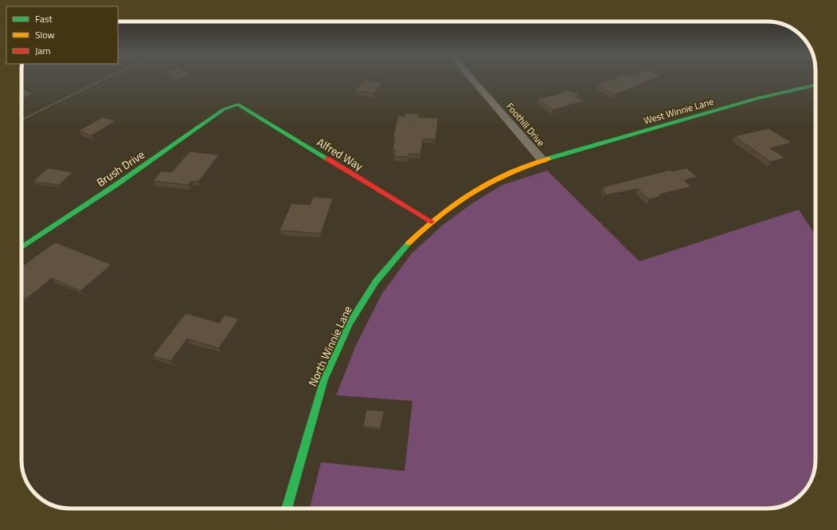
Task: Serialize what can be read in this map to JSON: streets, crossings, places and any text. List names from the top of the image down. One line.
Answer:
{"streets":{"street":["West Winnie Lane","Foothill Drive","Alfred Way","Brush Drive","North Winnie Lane"]},"crossings":[["West Winnie Lane","Foothill Drive"],["West Winnie Lane","North Winnie Lane"],["Foothill Drive","North Winnie Lane"],["Alfred Way","Brush Drive"],["Alfred Way","North Winnie Lane"]],"legend":["Fast","Slow","Jam"]}
